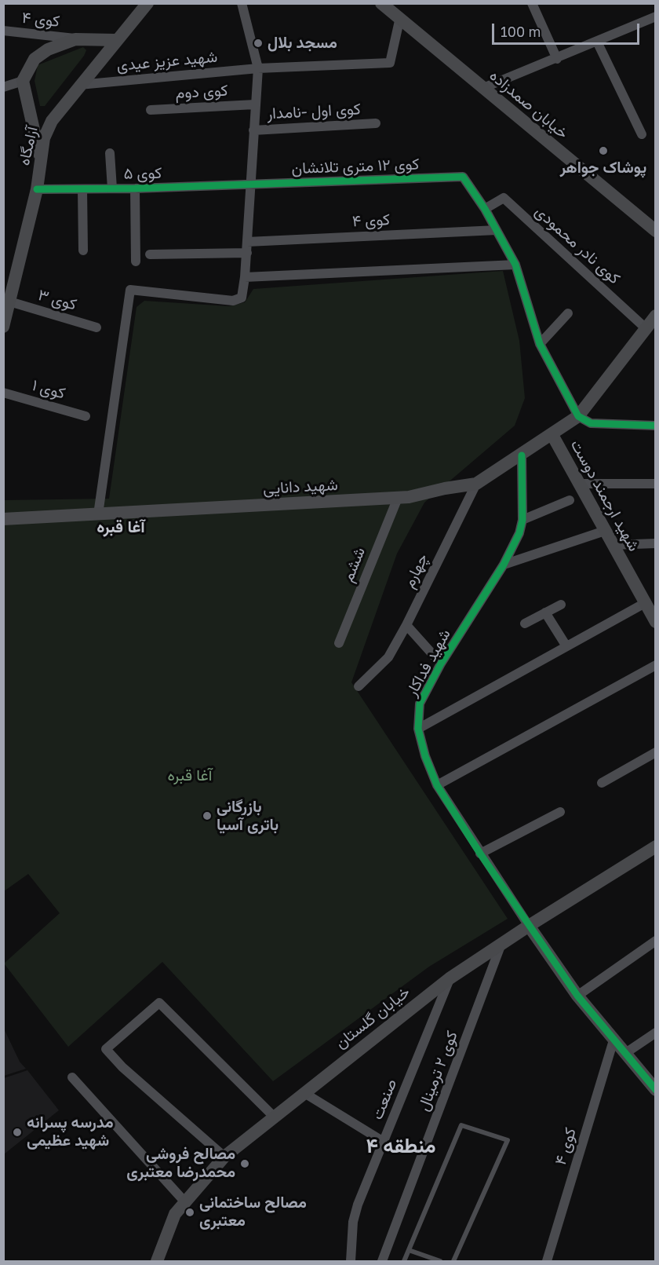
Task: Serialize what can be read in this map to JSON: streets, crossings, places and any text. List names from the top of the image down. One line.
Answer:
{"streets":{"main road":["خیابان صمدزاده","آرامگاه","شهید دانایی","شهید ارجمند دوست","خیابان گلستان"],"street":["کوی ۴","شهید عزیز عیدی","کوی دوم","کوی اول -نامدار","کوی ۱۲ متری تلانشان","کوی ۵","کوی نادر محمودی","کوی ۳","کوی ۱","ششم","چهارم","شهید فداکار","کوی ۲ ترمینال","صنعت"]},"crossings":[["شهید عزیز عیدی","آرامگاه"],["آرامگاه","کوی ۵"],["آرامگاه","کوی ۳"],["کوی ۱۲ متری تلانشان","کوی ۵"],["کوی ۱۲ متری تلانشان","کوی نادر محمودی"],["کوی نادر محمودی","شهید دانایی"],["شهید دانایی","شهید ارجمند دوست"],["شهید دانایی","ششم"],["شهید دانایی","چهارم"],["شهید دانایی","شهید فداکار"],["شهید فداکار","خیابان گلستان"],["خیابان گلستان","کوی ۲ ترمینال"],["خیابان گلستان","صنعت"]],"districts":["آغا قبره","منطقه ۴"],"parks":["آغا قبره"],"places":["مسجد بلال","پوشاک جواهر","بازرگانی باتری آسیا","مدرسه پسرانه شهید عظیمی","مصالح فروشی محمدرضا معتبری","مصالح ساختمانی معتبری"],"scale_bar":"100 m"}
